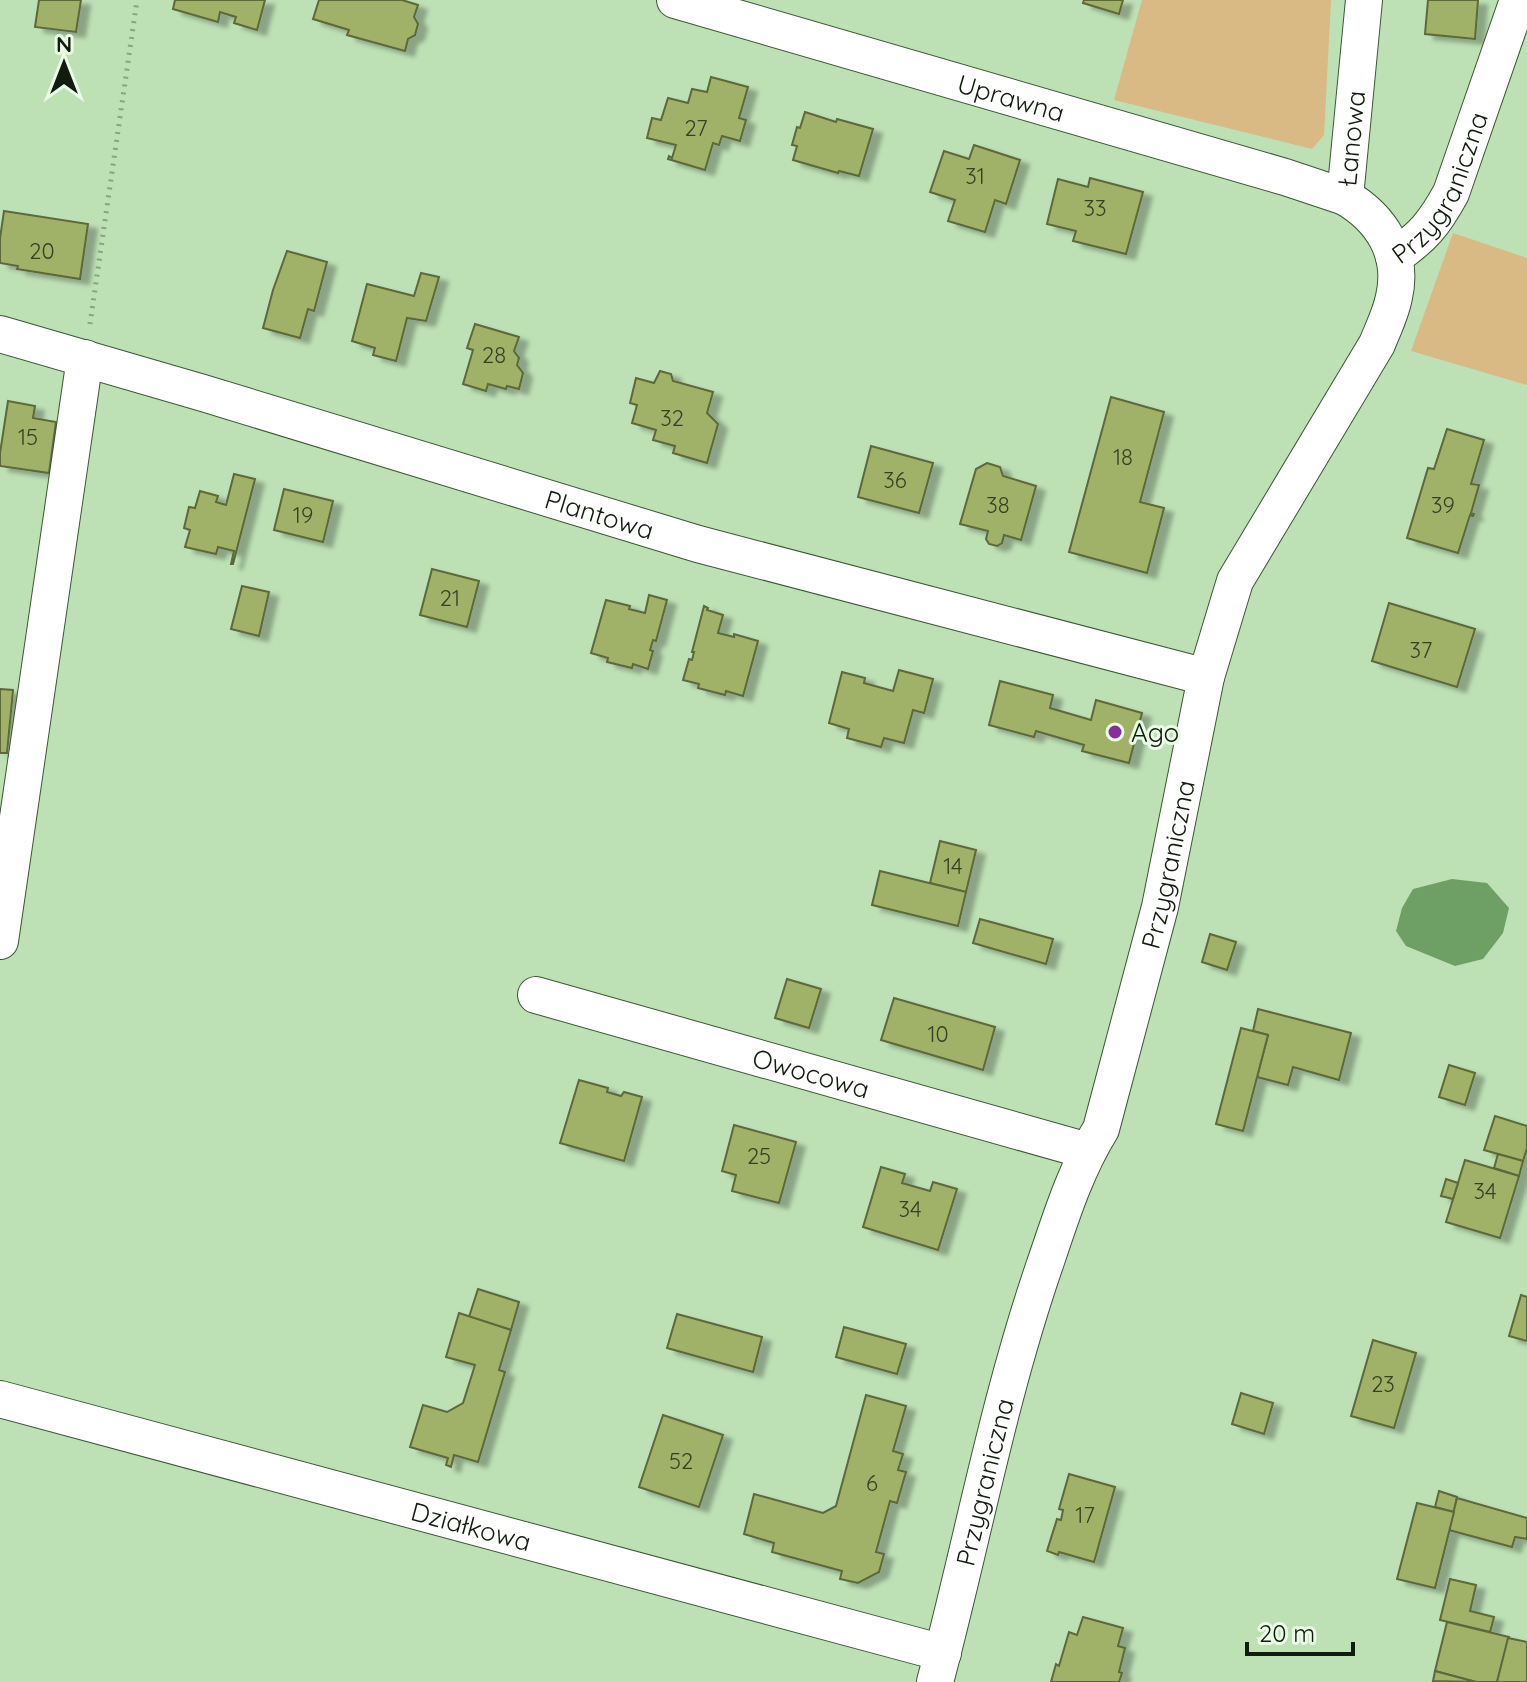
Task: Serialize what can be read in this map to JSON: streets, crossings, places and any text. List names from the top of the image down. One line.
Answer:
{"streets":{"street":["Uprawna","Łanowa","Przygraniczna","Plantowa","Owocowa","Działkowa"]},"crossings":[["Uprawna","Łanowa"],["Łanowa","Przygraniczna"],["Przygraniczna","Plantowa"],["Przygraniczna","Owocowa"],["Przygraniczna","Działkowa"]],"places":["Ago"],"house_numbers":["27","31","33","20","28","32","15","18","36","38","39","19","21","37","14","10","25","34","34","23","52","6","17"],"scale_bar":"20 m","north":"top"}
